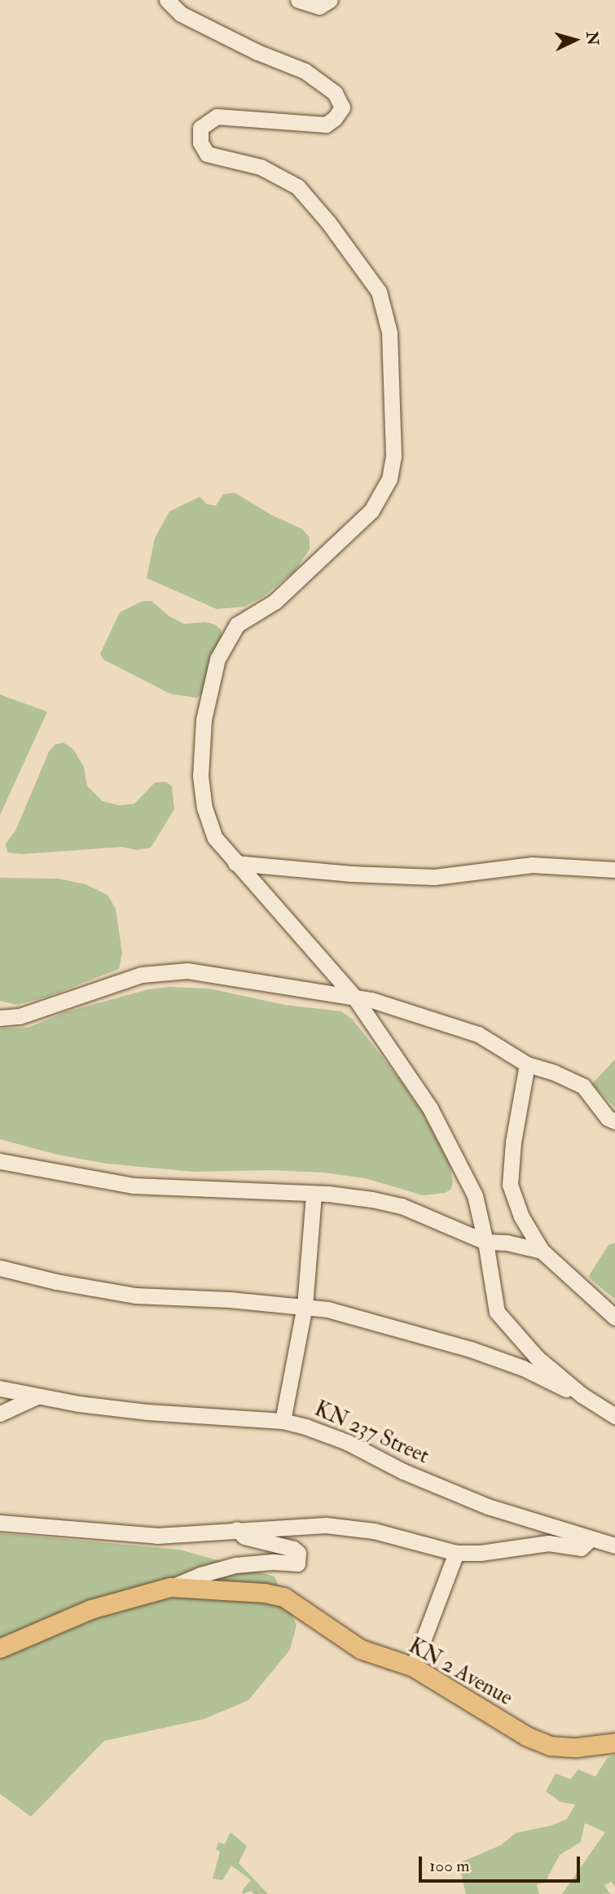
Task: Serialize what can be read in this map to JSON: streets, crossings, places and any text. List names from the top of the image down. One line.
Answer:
{"streets":{"main road":["KN 2 Avenue"],"street":["KN 237 Street"]},"scale_bar":"100 m","north":"right"}
